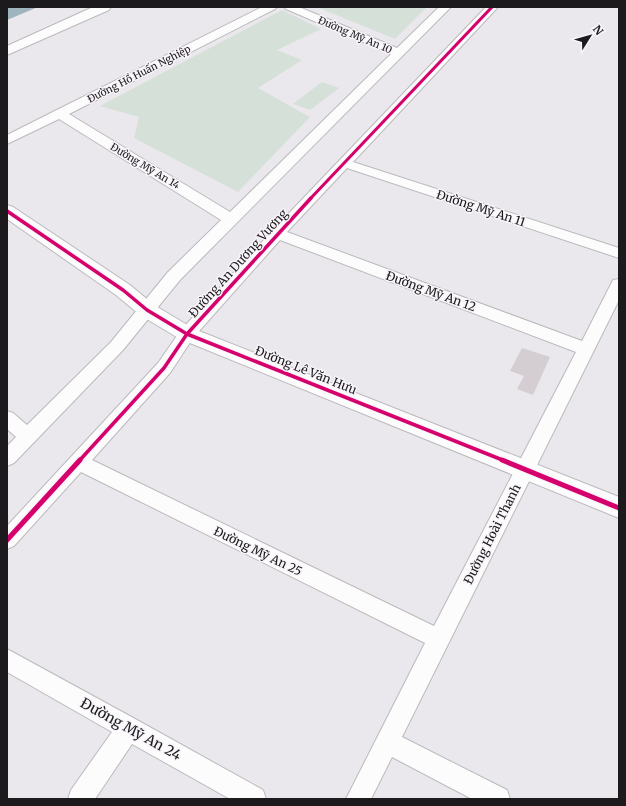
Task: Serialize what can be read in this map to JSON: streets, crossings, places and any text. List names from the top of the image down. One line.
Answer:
{"streets":{"street":["Đường Mỹ An 10","Đường Hồ Huấn Nghiệp","Đường Mỹ An 14","Đường Mỹ An 11","Đường An Dương Vương","Đường Mỹ An 12","Đường Lê Văn Hưu","Đường Hoài Thanh","Đường Mỹ An 25","Đường Mỹ An 24"]},"crossings":[["Đường Hồ Huấn Nghiệp","Đường Mỹ An 14"],["Đường Mỹ An 11","Đường An Dương Vương"],["Đường An Dương Vương","Đường Mỹ An 12"],["Đường An Dương Vương","Đường Lê Văn Hưu"],["Đường An Dương Vương","Đường Mỹ An 25"],["Đường Mỹ An 12","Đường Hoài Thanh"],["Đường Lê Văn Hưu","Đường Hoài Thanh"],["Đường Hoài Thanh","Đường Mỹ An 25"]],"north":"top right"}
